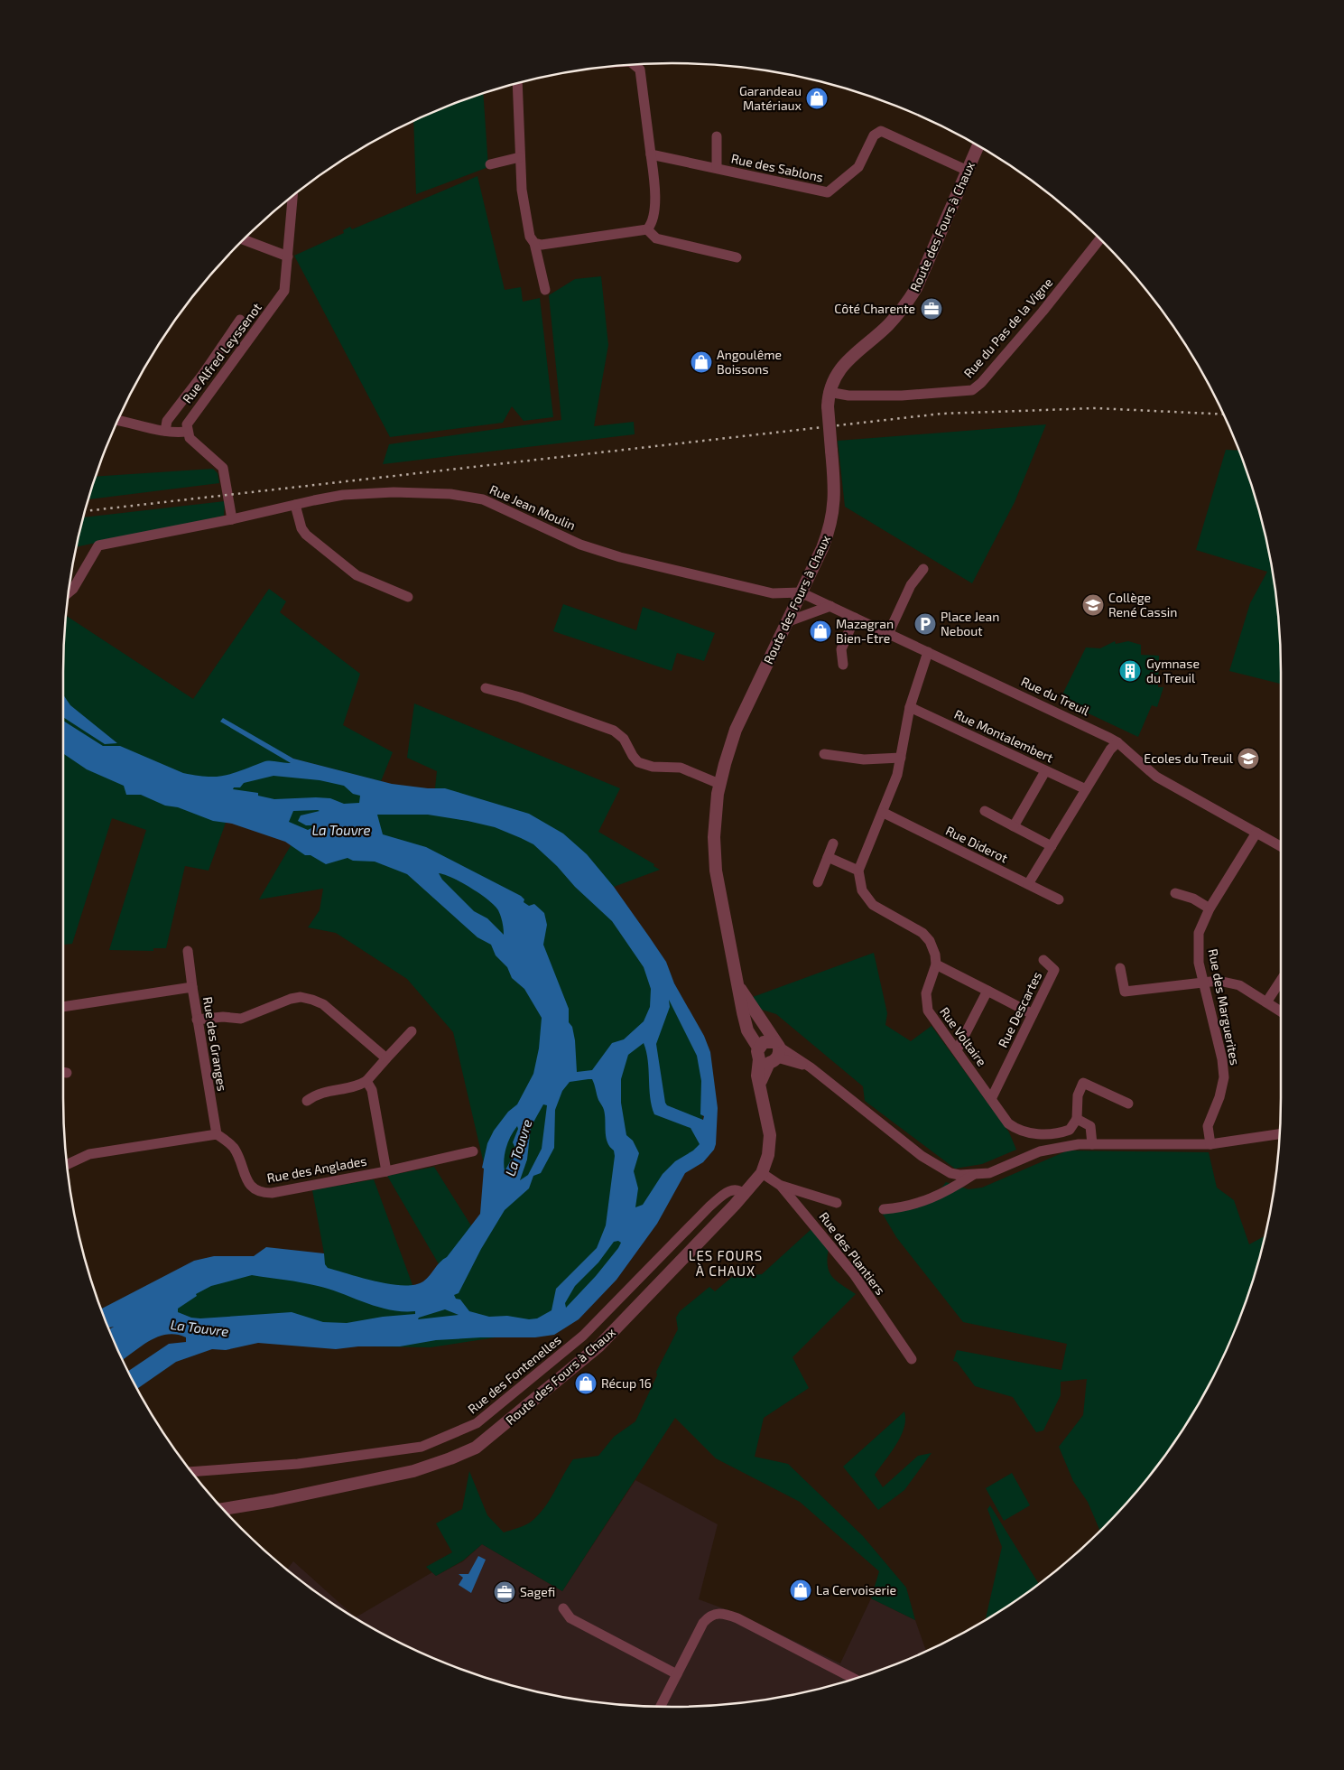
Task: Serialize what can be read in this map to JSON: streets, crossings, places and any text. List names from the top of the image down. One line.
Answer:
{"streets":{"street":["Rue des Sablons","Route des Fours à Chaux","Rue du Pas de la Vigne","Rue Alfred Leyssenot","Rue Jean Moulin","Rue du Treuil","Rue Montalembert","Rue Diderot","Rue des Marguerites","Rue Descartes","Rue Voltaire","Rue des Granges","Rue des Anglades","Rue des Plantiers","Rue des Fontenelles"]},"crossings":[["Rue des Sablons","Route des Fours à Chaux"],["Route des Fours à Chaux","Rue du Pas de la Vigne"],["Route des Fours à Chaux","Rue Jean Moulin"],["Route des Fours à Chaux","Rue du Treuil"],["Route des Fours à Chaux","Rue des Plantiers"],["Route des Fours à Chaux","Rue des Fontenelles"],["Rue Jean Moulin","Rue du Treuil"],["Rue du Treuil","Rue des Marguerites"],["Rue Descartes","Rue Voltaire"],["Rue des Granges","Rue des Anglades"]],"districts":["LES FOURS À CHAUX"],"water":["La Touvre"],"places":{"shop":["Garandeau Matériaux","Angoulême Boissons","Mazagran Bien-Etre","Récup 16","La Cervoiserie"],"office":["Côté Charente","Sagefi"],"school or university":["Collège René Cassin","Ecoles du Treuil"],"parking":["Place Jean Nebout"],"building":["Gymnase du Treuil"]}}
